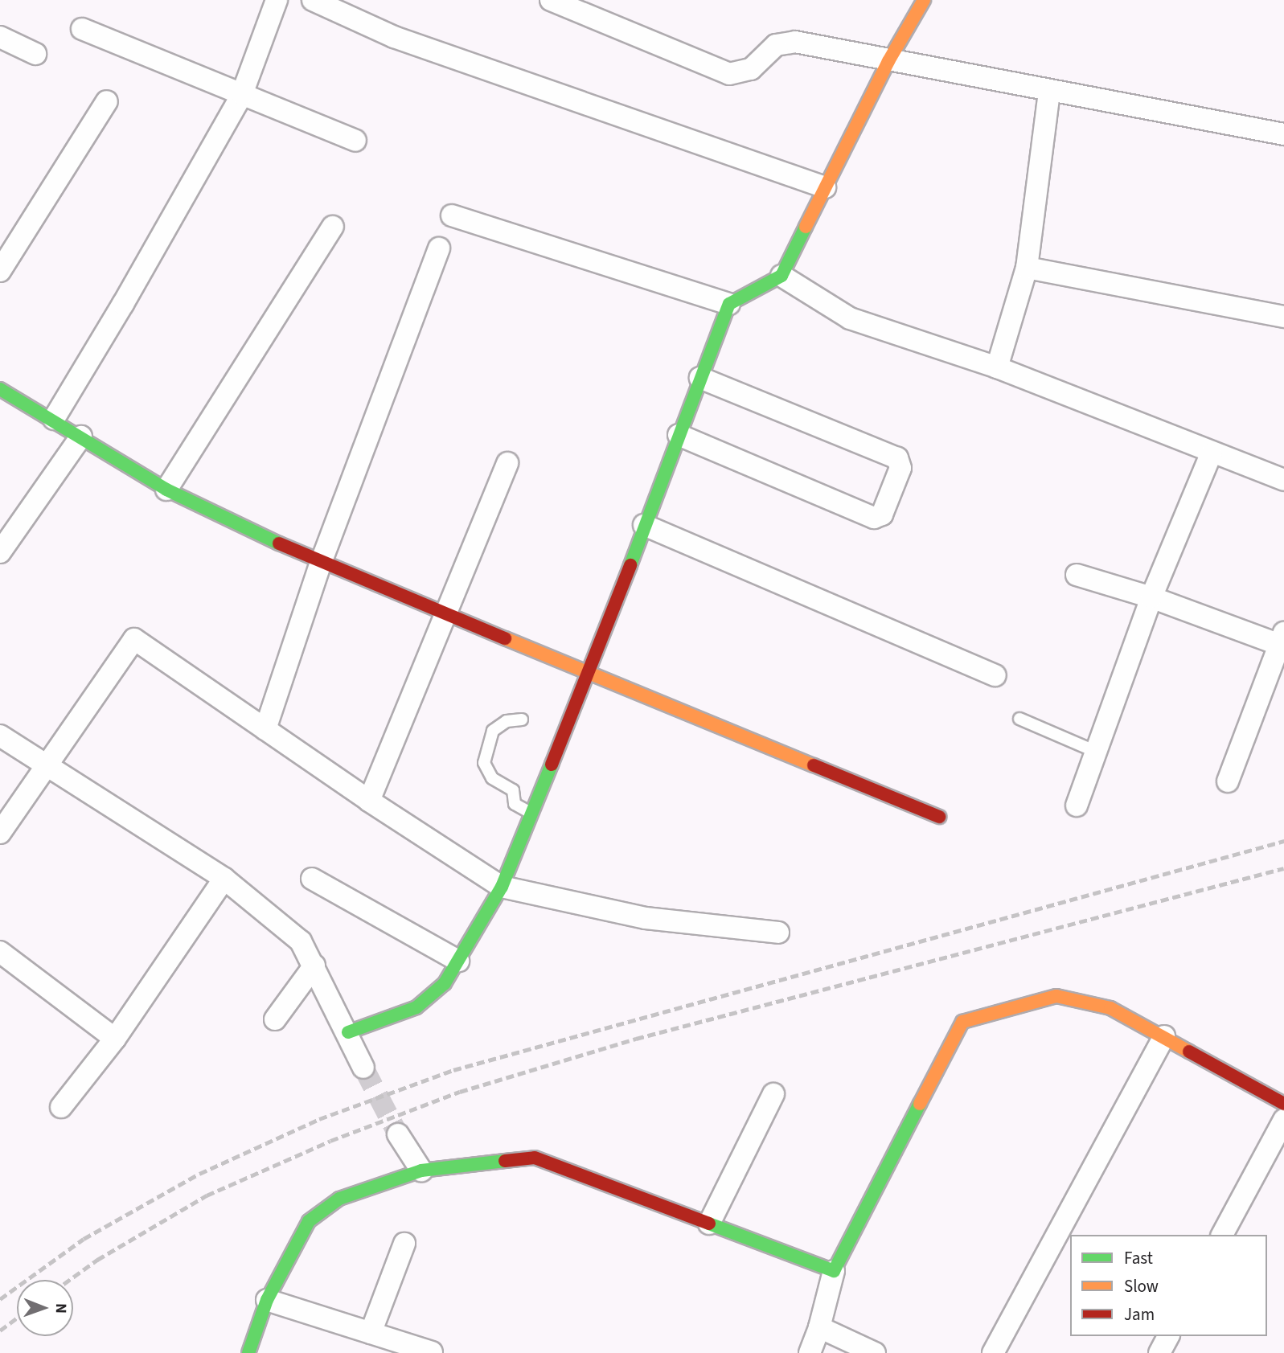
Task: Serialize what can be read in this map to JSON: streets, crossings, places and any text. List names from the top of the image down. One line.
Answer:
{"legend":["Fast","Slow","Jam"],"north":"right"}
